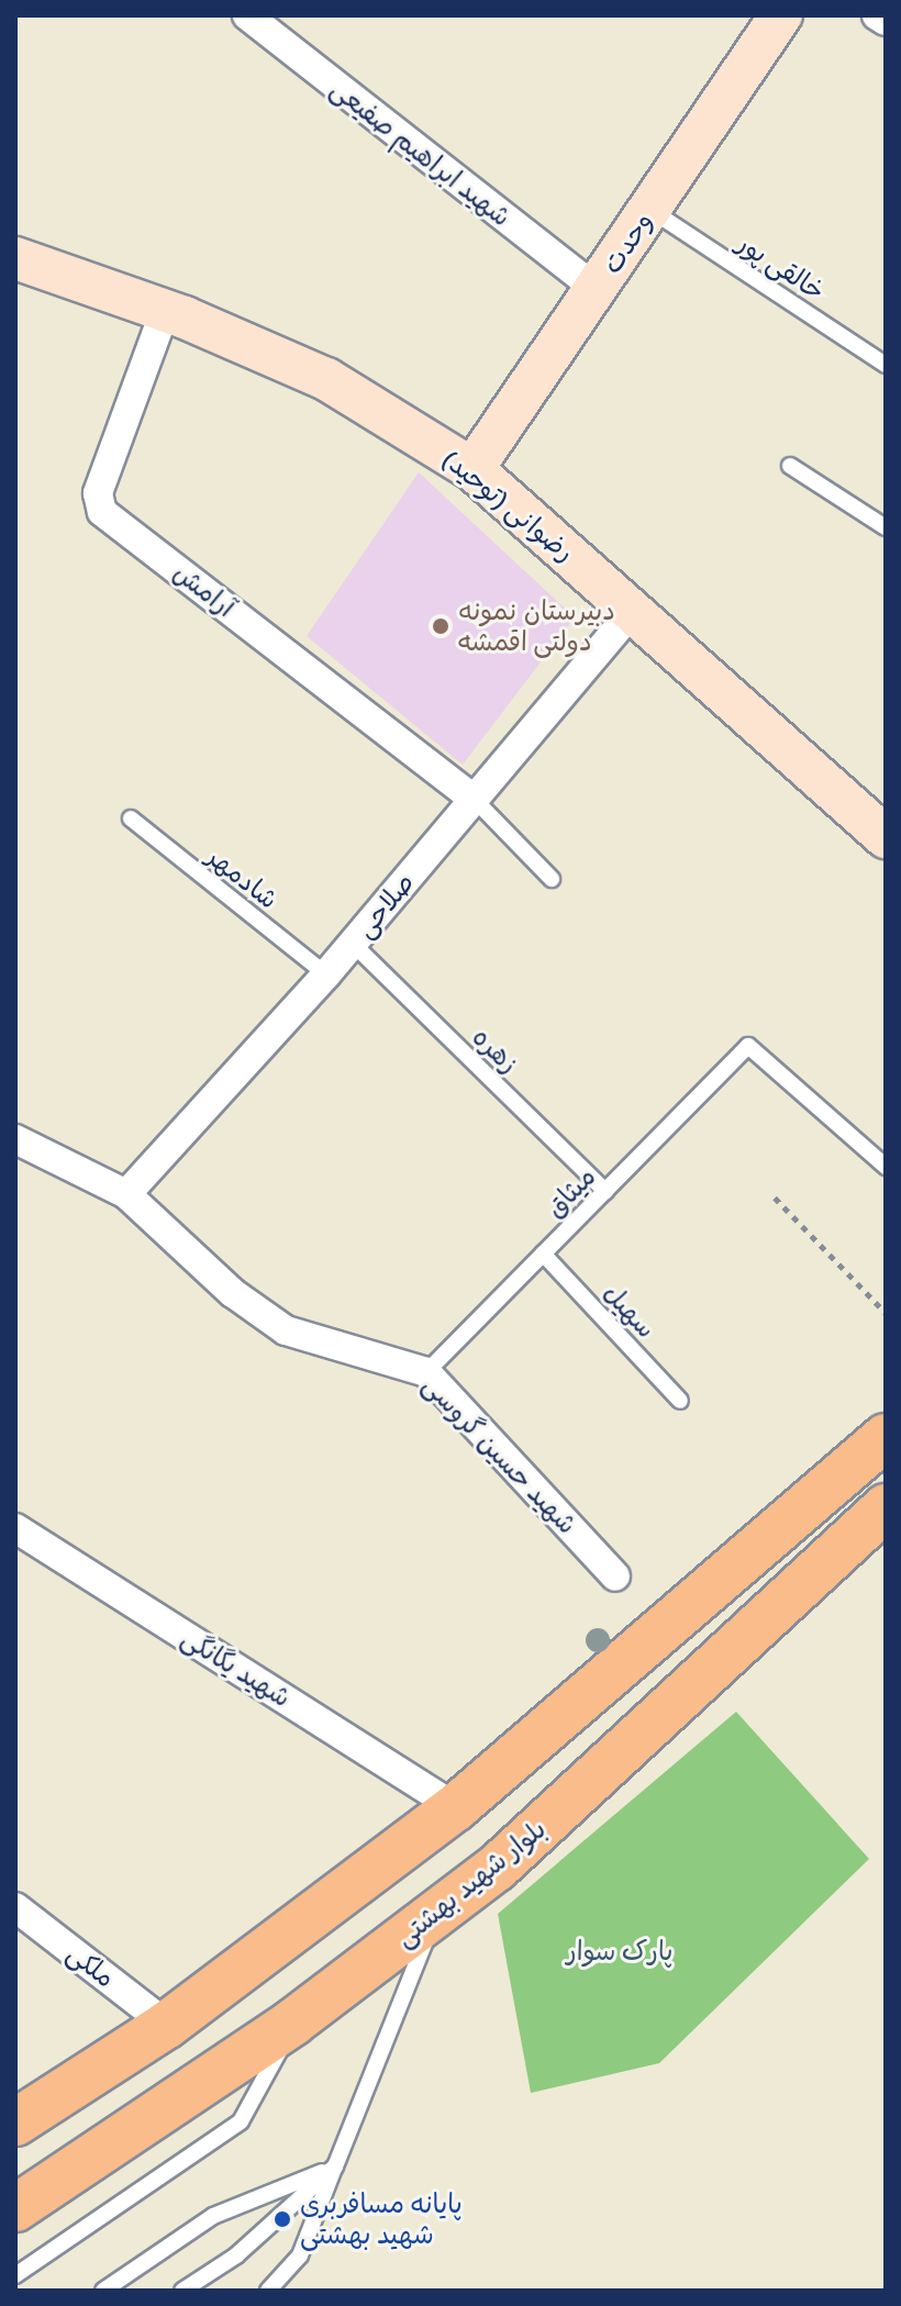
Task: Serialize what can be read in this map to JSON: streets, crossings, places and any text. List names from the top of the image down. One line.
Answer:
{"streets":{"main road":["بلوار شهید بهشتی"],"street":["شهید ابراهیم صفیعی","وحدت","رضوانی (توحید)","آرامش","صلاحی","شهید حسین گروسی","شهید یگانگی","ملکی"],"lane":["خالقی پور","شادمهر","زهره","میثاق","سهیل"]},"crossings":[["شهید ابراهیم صفیعی","وحدت"],["وحدت","خالقی پور"],["وحدت","رضوانی (توحید)"],["رضوانی (توحید)","آرامش"],["رضوانی (توحید)","صلاحی"],["آرامش","صلاحی"],["شادمهر","صلاحی"],["صلاحی","زهره"],["صلاحی","شهید حسین گروسی"],["زهره","میثاق"],["میثاق","سهیل"],["میثاق","شهید حسین گروسی"]],"parks":["پارک سوار"],"places":["دبیرستان نمونه دولتی اقمشه","پایانه مسافربری شهید بهشتی"]}
